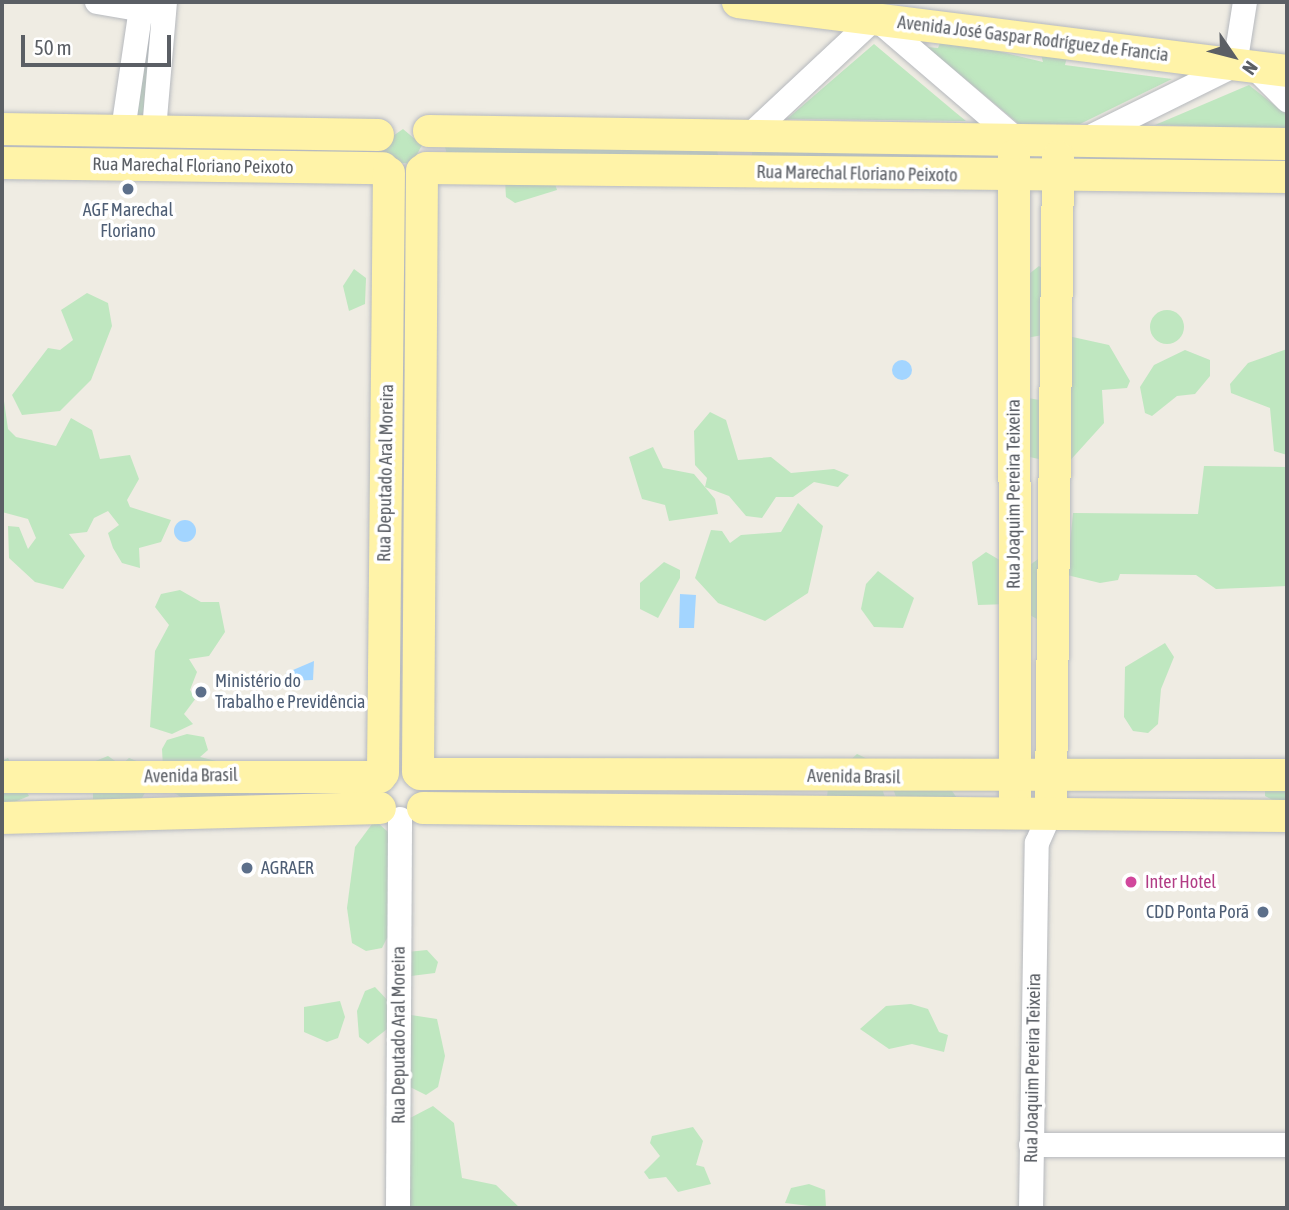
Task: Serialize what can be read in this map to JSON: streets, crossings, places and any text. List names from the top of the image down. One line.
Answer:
{"streets":{"main road":["Avenida José Gaspar Rodríguez de Francia","Rua Marechal Floriano Peixoto","Rua Deputado Aral Moreira","Rua Joaquim Pereira Teixeira","Avenida Brasil"]},"crossings":[["Rua Marechal Floriano Peixoto","Rua Deputado Aral Moreira"],["Rua Marechal Floriano Peixoto","Rua Joaquim Pereira Teixeira"],["Rua Deputado Aral Moreira","Avenida Brasil"],["Rua Joaquim Pereira Teixeira","Avenida Brasil"]],"places":["AGF Marechal Floriano","Ministério do Trabalho e Previdência","AGRAER","Inter Hotel","CDD Ponta Porã"],"scale_bar":"50 m","north":"bottom right"}
